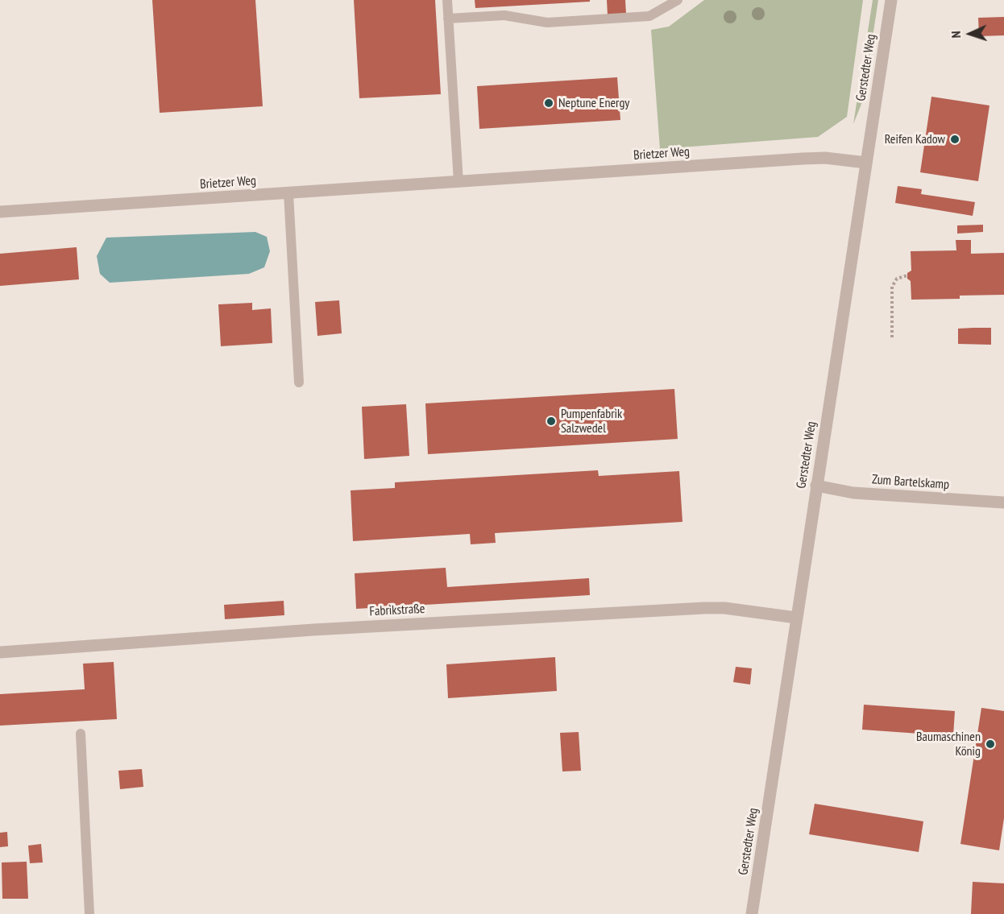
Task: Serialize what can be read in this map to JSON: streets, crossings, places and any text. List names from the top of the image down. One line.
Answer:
{"streets":{"street":["Gerstedter Weg","Brietzer Weg","Zum Bartelskamp","Fabrikstraße"]},"crossings":[["Gerstedter Weg","Brietzer Weg"],["Gerstedter Weg","Zum Bartelskamp"],["Gerstedter Weg","Fabrikstraße"]],"places":["Neptune Energy","Reifen Kadow","Pumpenfabrik Salzwedel","Baumaschinen König"],"north":"left"}
